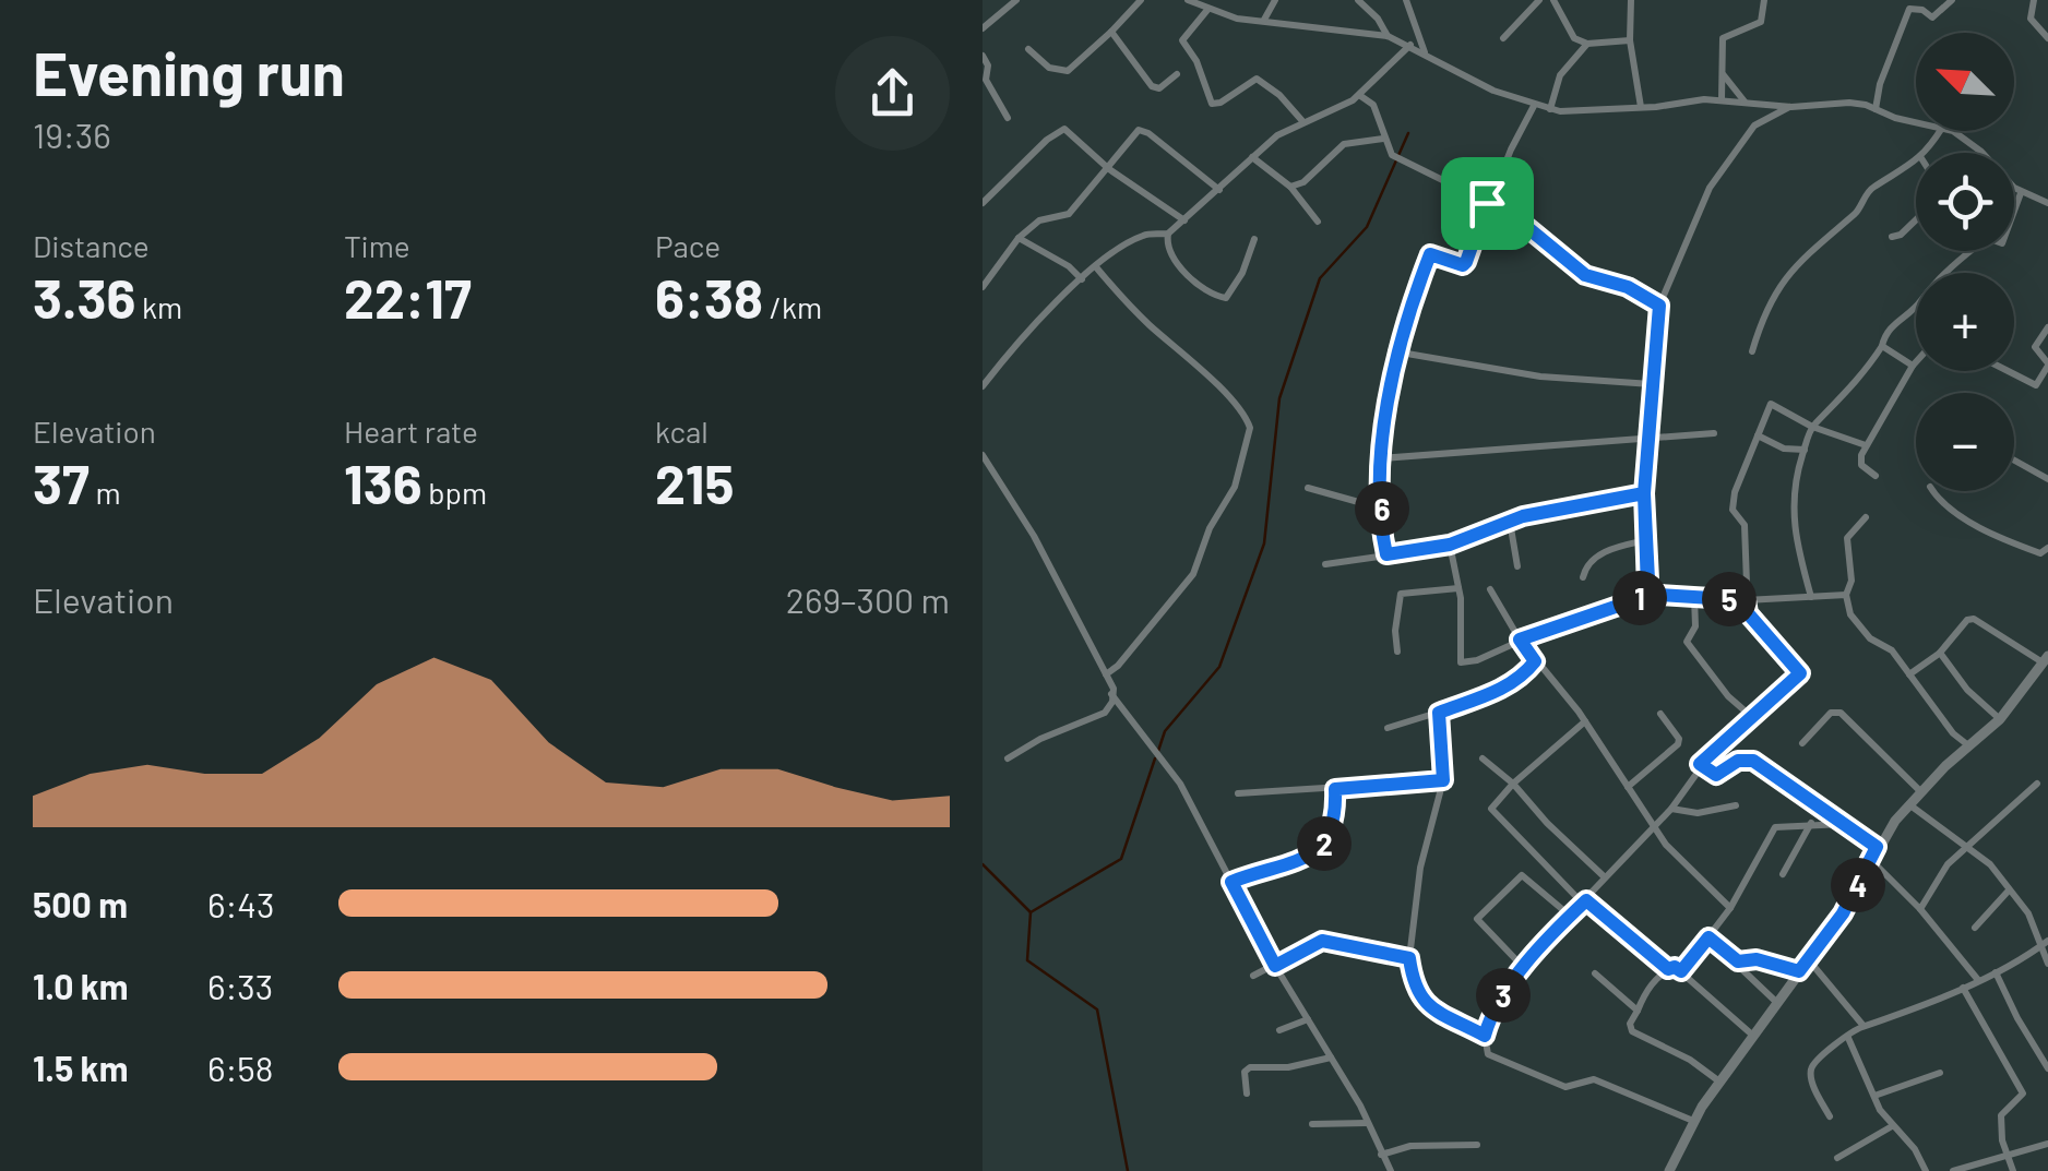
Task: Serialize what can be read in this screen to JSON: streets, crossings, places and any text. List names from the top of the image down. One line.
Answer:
{"north":"top left","page":{"heading":["Evening run","19:36"],"map_buttons":["+","−"],"stats":[["Distance","3.36 km"],["Time","22:17"],["Pace","6:38 /km"],["Elevation","37 m"],["Heart rate","136 bpm"],["kcal","215"]],"pins":["6","1","5","2","4","3"],"chart":["Elevation","269–300 m"],"list":[{"name":"500 m","note":"6:43"},{"name":"1.0 km","note":"6:33"},{"name":"1.5 km","note":"6:58"}]}}
